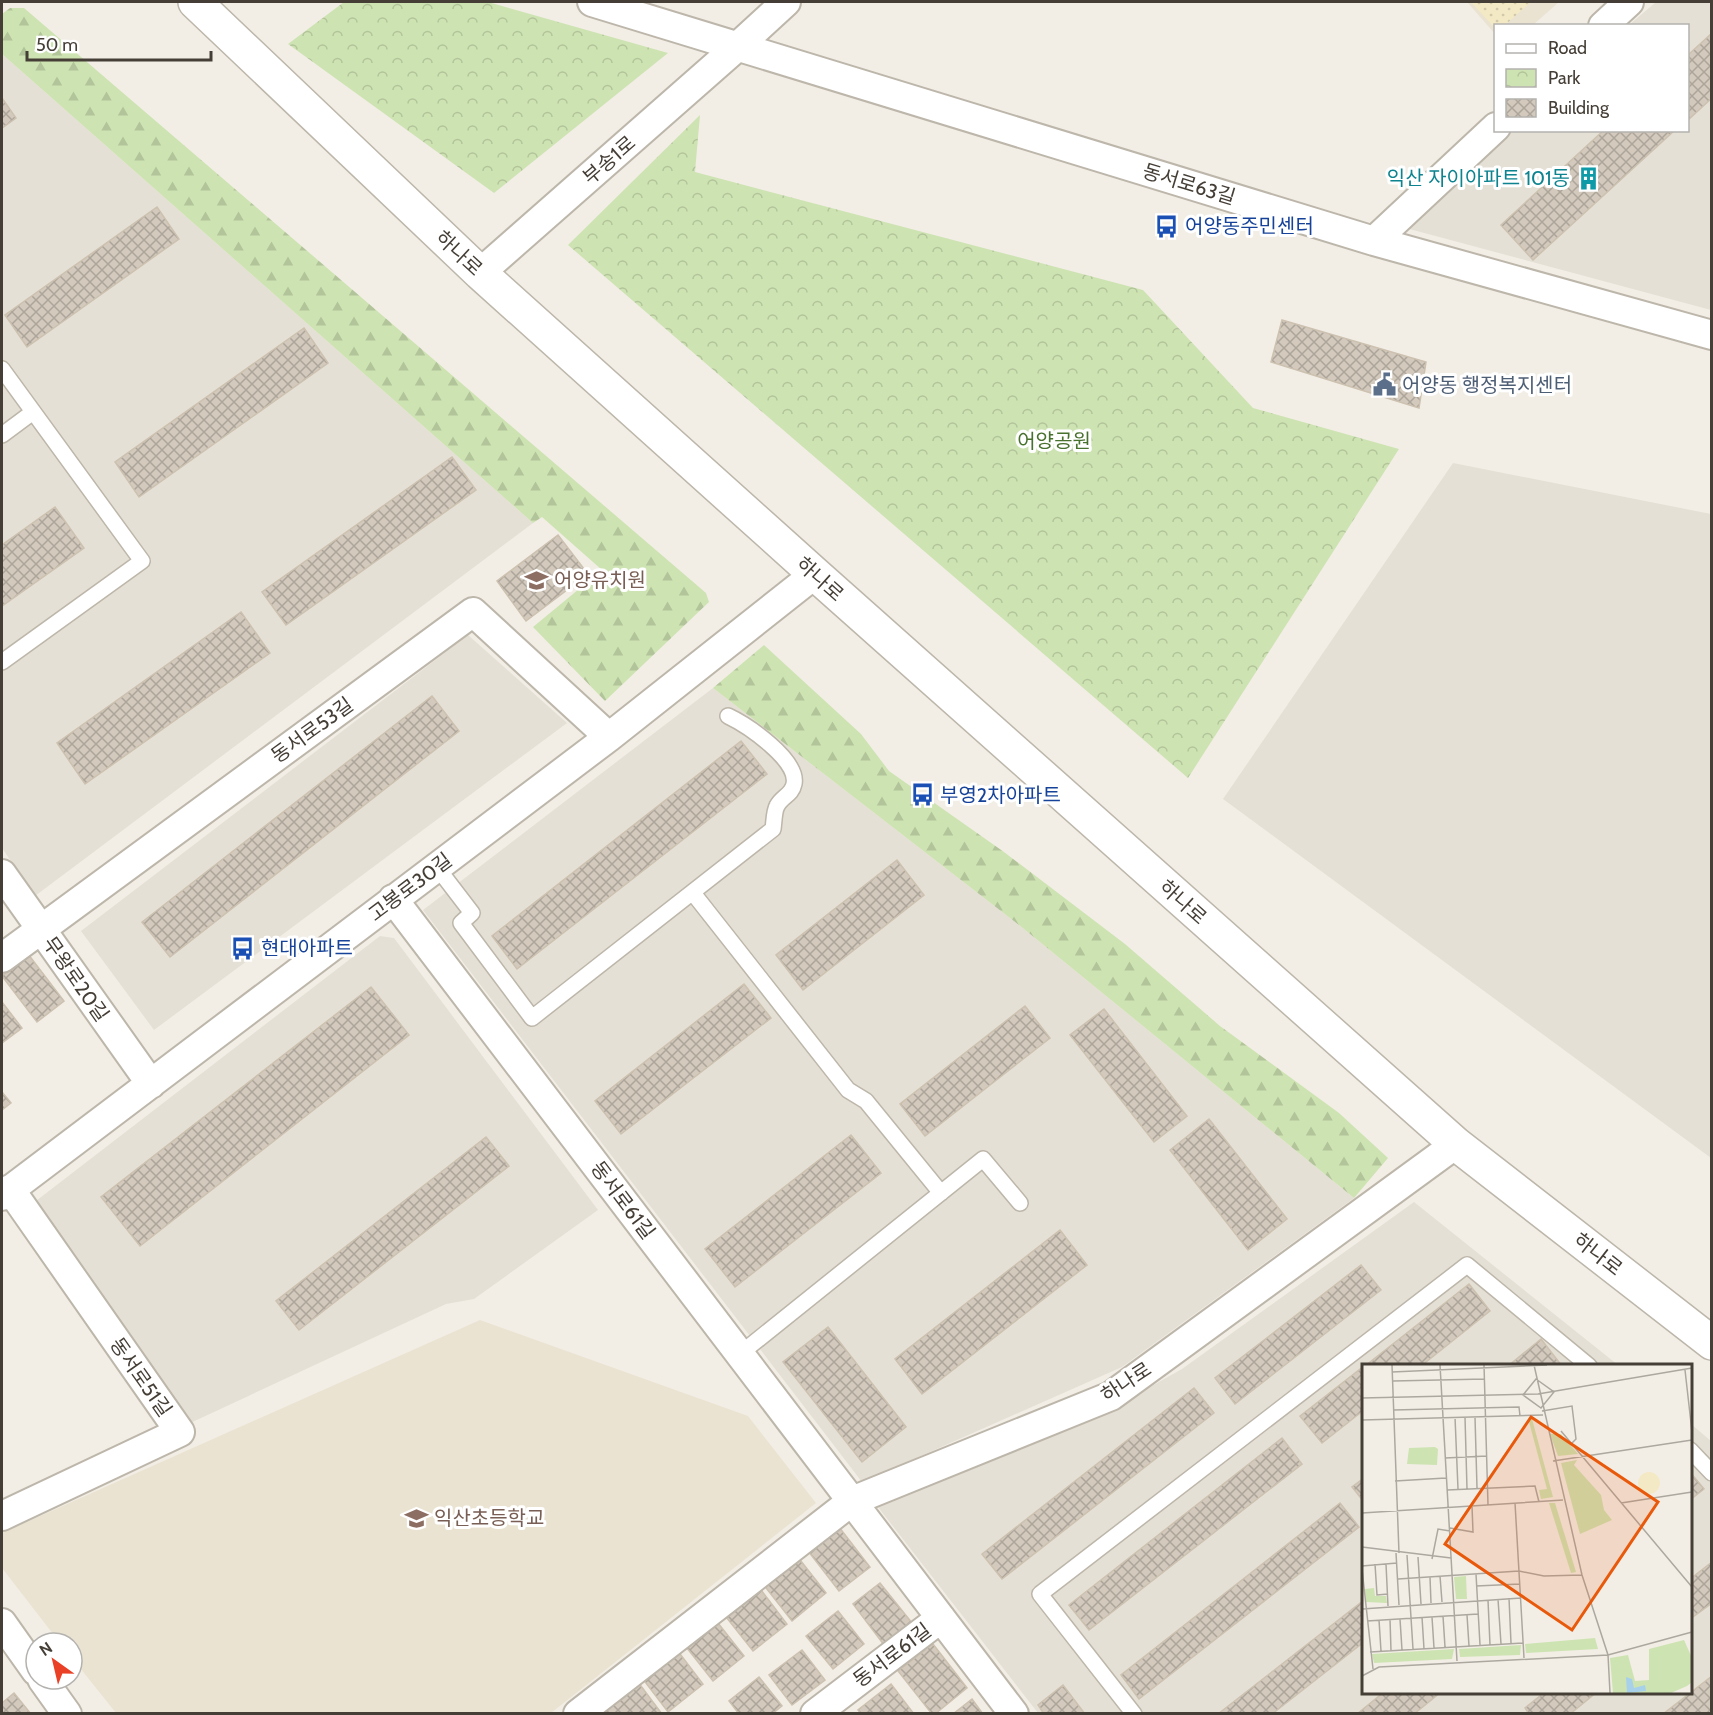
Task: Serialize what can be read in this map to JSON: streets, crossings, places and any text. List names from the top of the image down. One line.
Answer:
{"streets":{"street":["부송1로","동서로63길","하나로","동서로53길","고봉로30길","무왕로20길","동서로61길","동서로51길"]},"crossings":[["부송1로","동서로63길"],["부송1로","하나로"],["하나로","고봉로30길"],["하나로","동서로61길"],["동서로53길","고봉로30길"],["동서로53길","무왕로20길"],["고봉로30길","무왕로20길"],["고봉로30길","동서로61길"],["고봉로30길","동서로51길"]],"parks":["어양공원"],"places":{"building":["익산 자이아파트 101동"],"bus stop":["어양동주민센터","부영2차아파트","현대아파트"],"public building":["어양동 행정복지센터"],"school or university":["어양유치원","익산초등학교"]},"legend":["Road","Park","Building"],"scale_bar":"50 m","north":"top left"}
